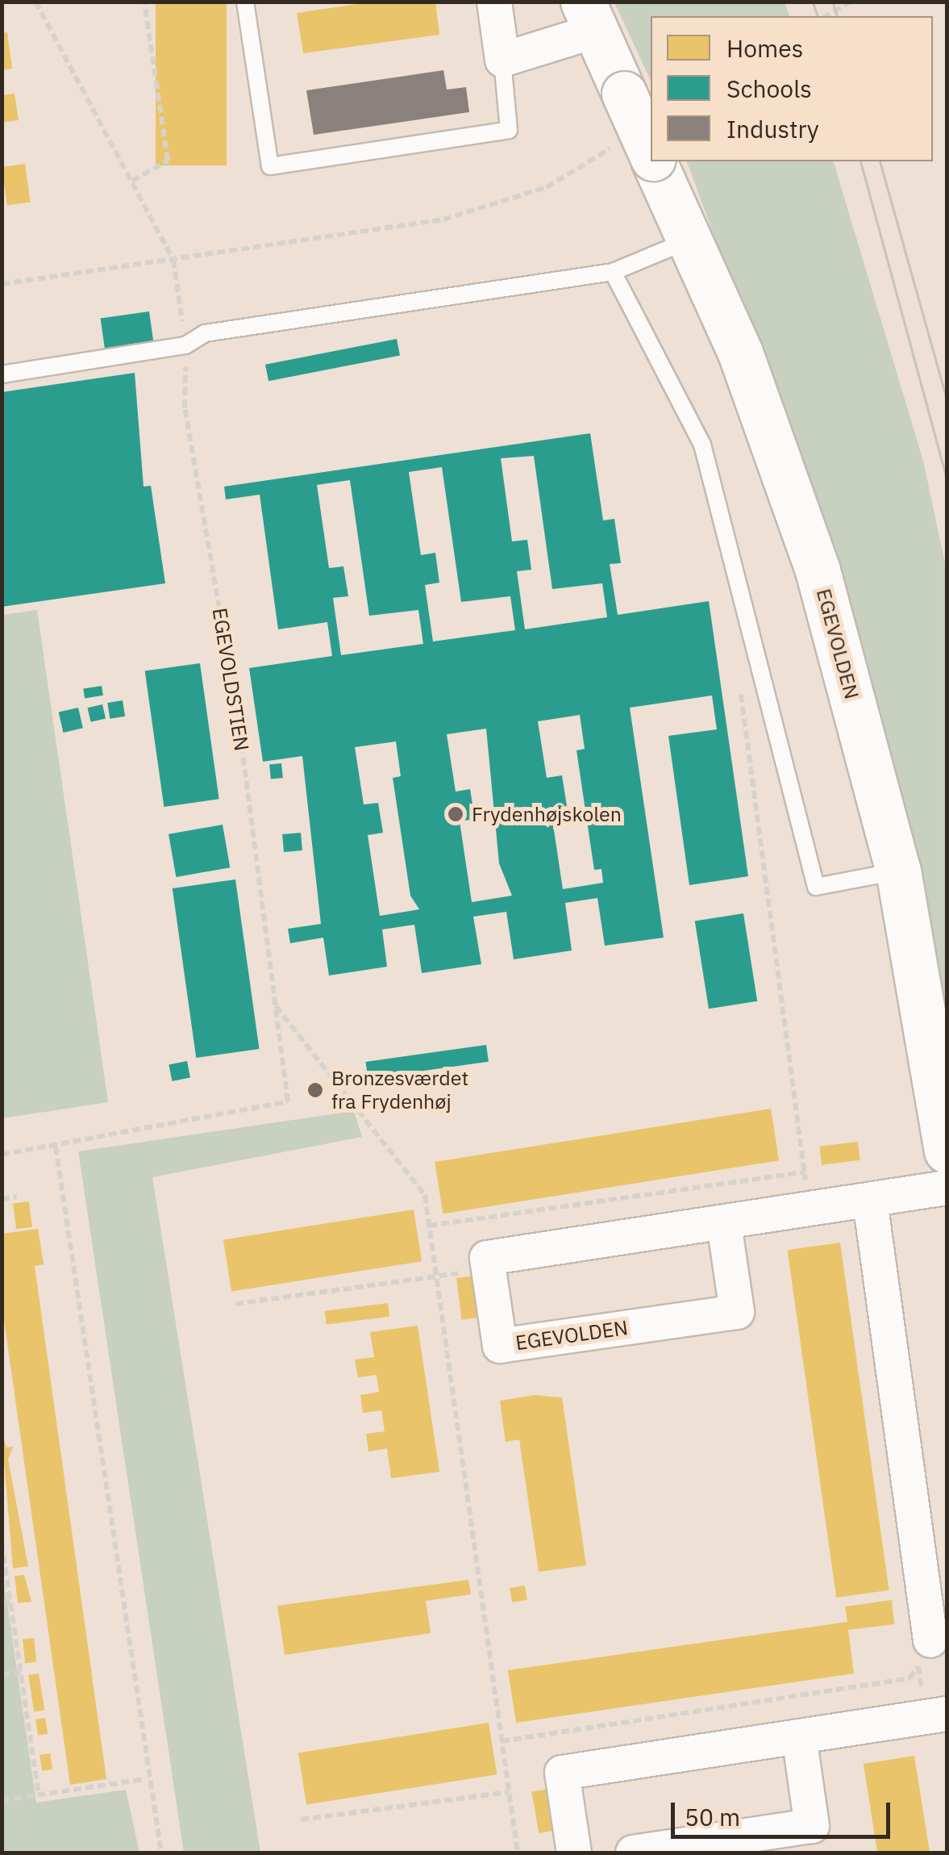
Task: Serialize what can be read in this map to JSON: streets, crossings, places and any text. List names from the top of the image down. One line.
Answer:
{"streets":{"street":["EGEVOLDEN"],"path":["EGEVOLDSTIEN"]},"places":["Frydenhøjskolen","Bronzesværdet fra Frydenhøj"],"legend":["Homes","Schools","Industry"],"scale_bar":"50 m"}
